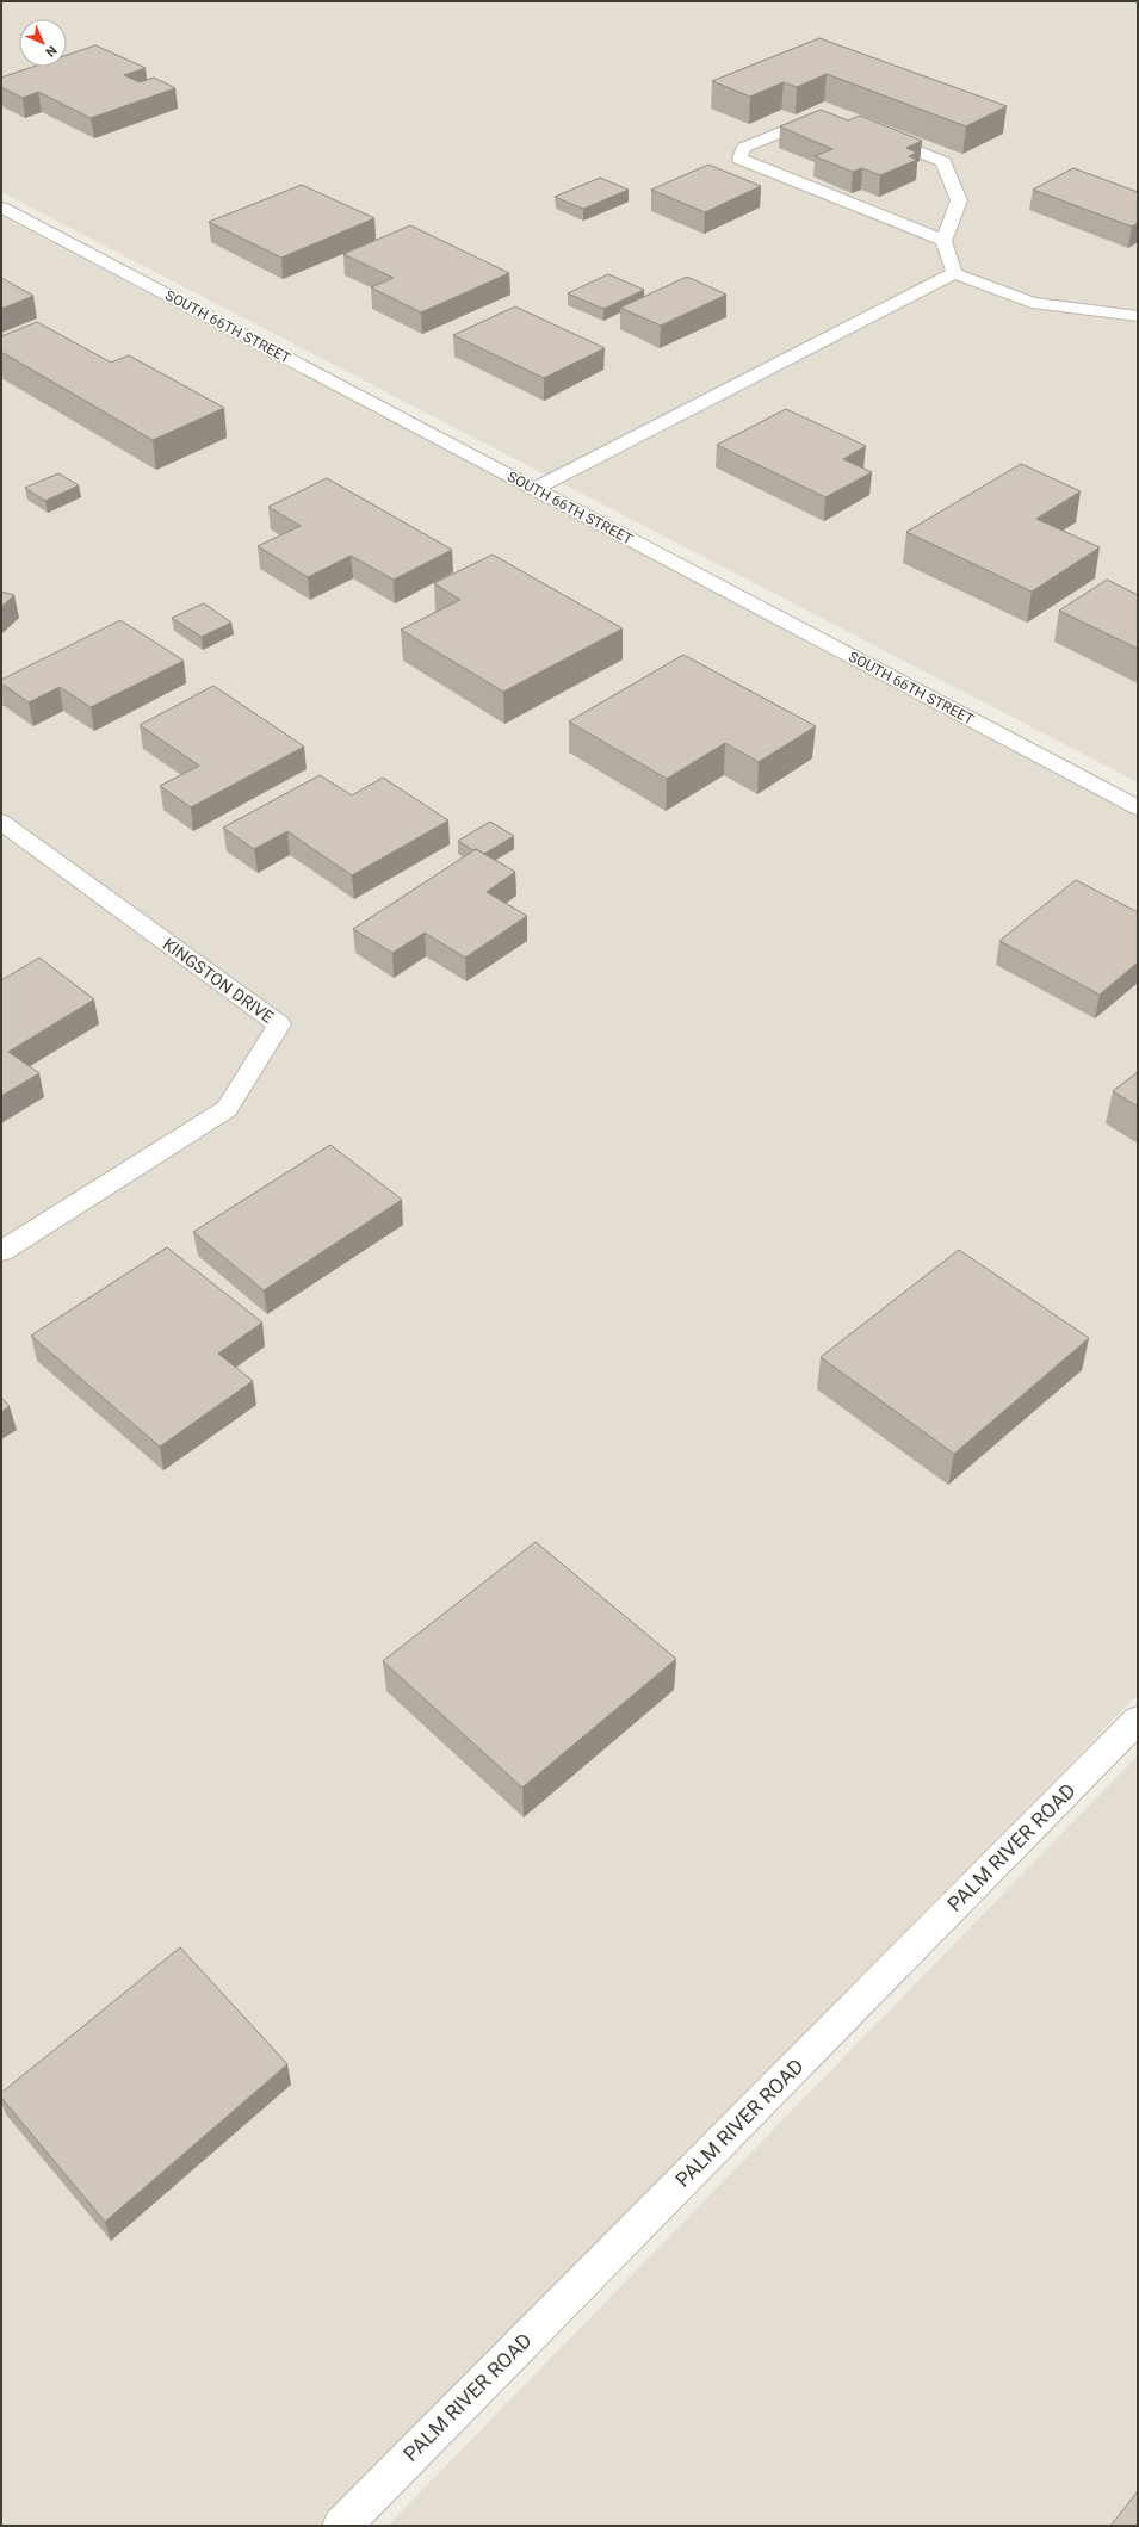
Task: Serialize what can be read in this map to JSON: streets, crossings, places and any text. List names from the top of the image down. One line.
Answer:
{"streets":{"street":["SOUTH 66TH STREET","KINGSTON DRIVE","PALM RIVER ROAD"]},"north":"bottom right"}
